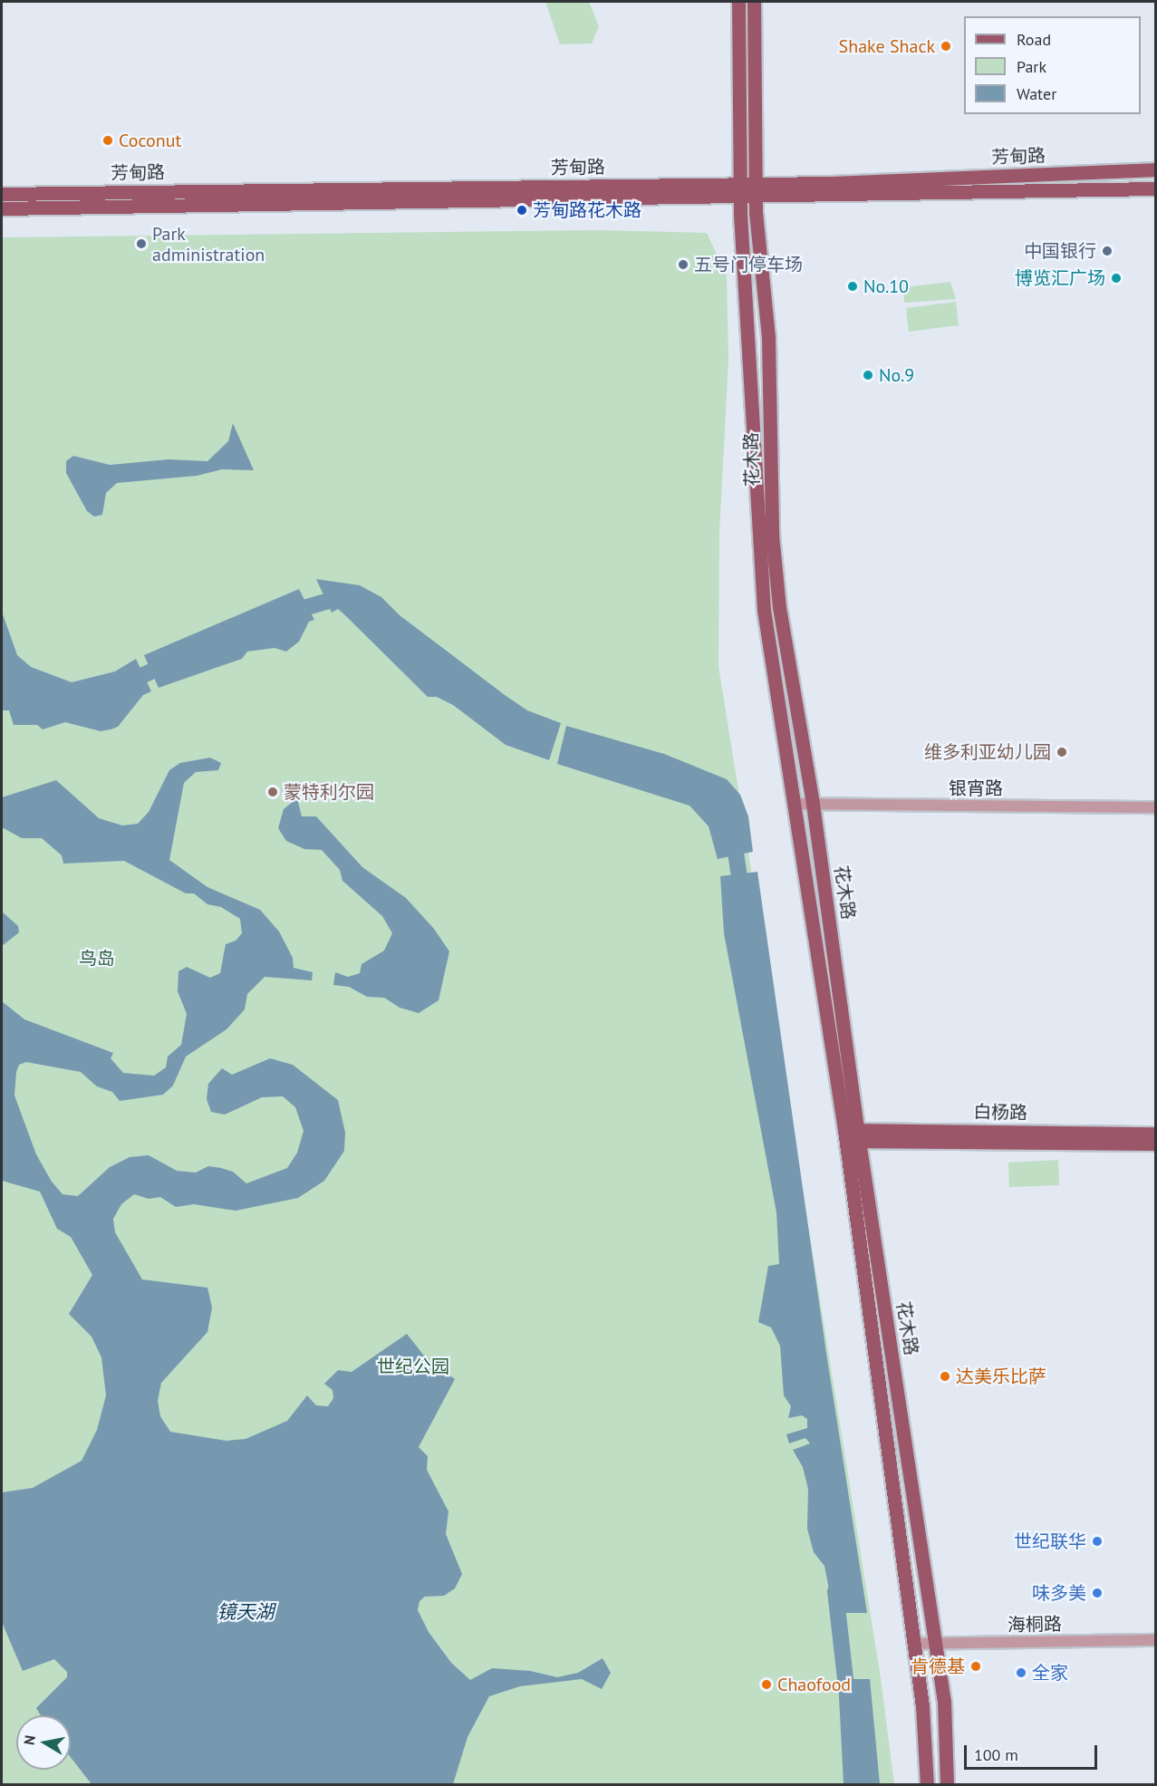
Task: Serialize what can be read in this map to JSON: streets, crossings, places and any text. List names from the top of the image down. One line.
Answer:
{"streets":{"main road":["芳甸路","花木路","白杨路"],"street":["银宵路","海桐路"]},"crossings":[["芳甸路","花木路"],["花木路","银宵路"],["花木路","白杨路"],["花木路","海桐路"]],"water":["镜天湖"],"parks":["鸟岛","世纪公园"],"places":["Shake Shack","Coconut","芳甸路花木路","Park administration","中国银行","五号门停车场","博览汇广场","No.10","No.9","维多利亚幼儿园","蒙特利尔园","达美乐比萨","世纪联华","味多美","肯德基","全家","Chaofood"],"legend":["Road","Park","Water"],"scale_bar":"100 m","north":"left"}
